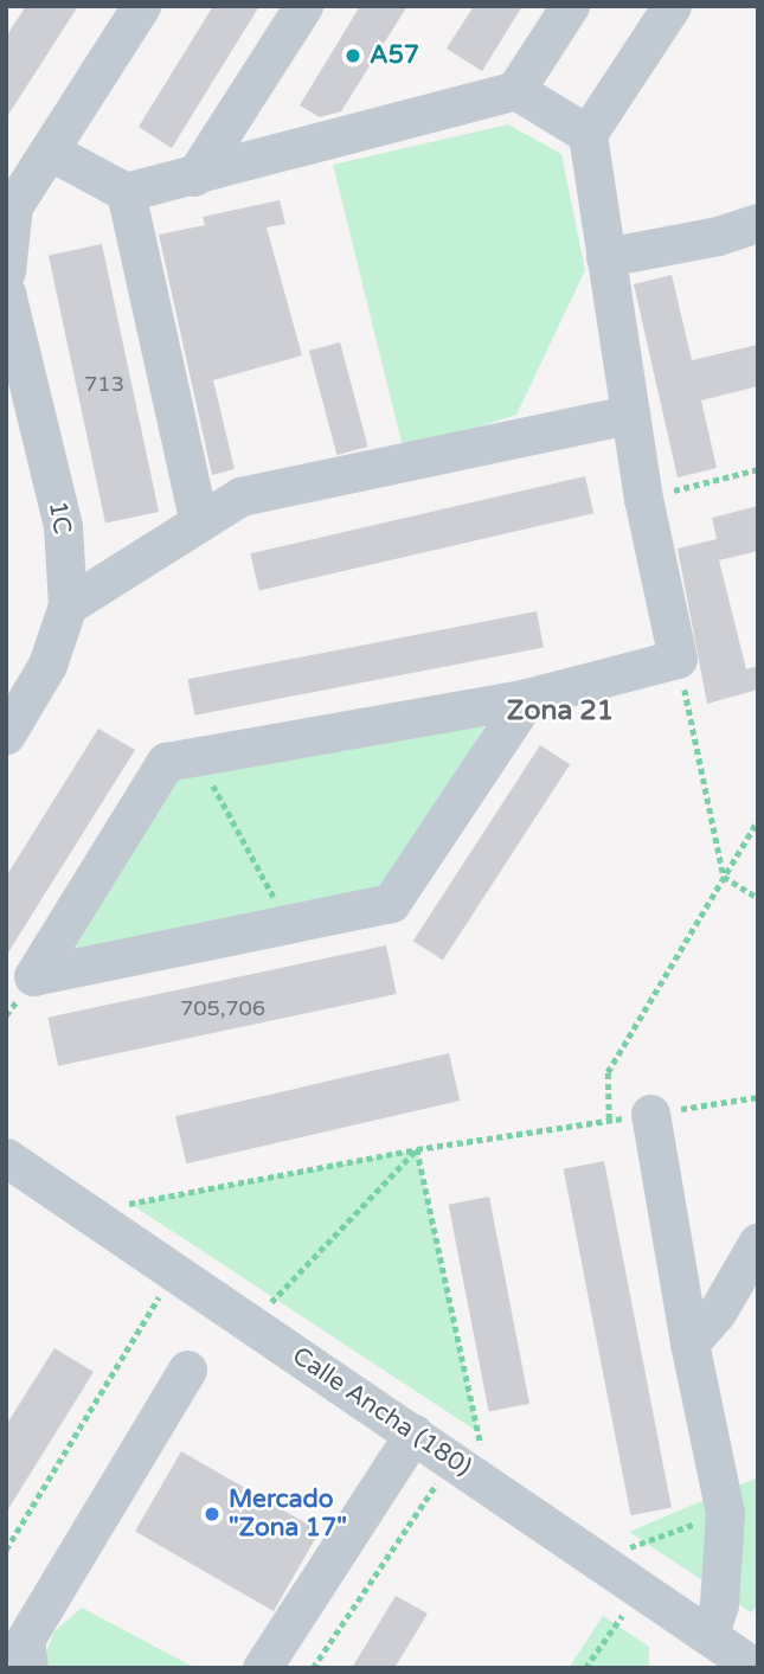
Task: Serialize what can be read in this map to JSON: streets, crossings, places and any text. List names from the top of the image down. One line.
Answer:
{"streets":{"street":["1C","Calle Ancha (180)"]},"districts":["Zona 21"],"places":["A57","Mercado \"Zona 17\""],"house_numbers":["713","705,706"]}
